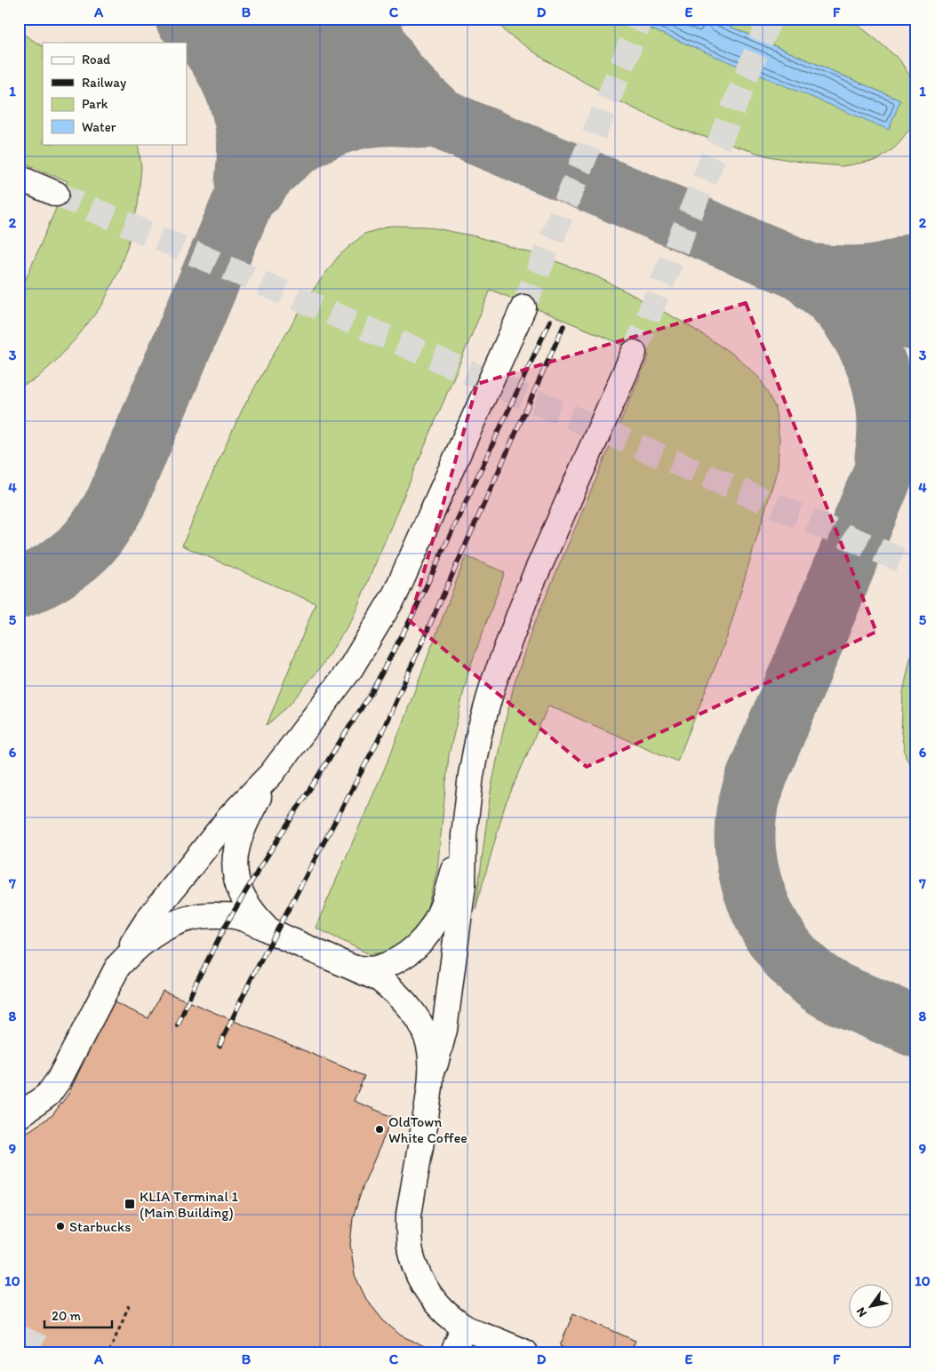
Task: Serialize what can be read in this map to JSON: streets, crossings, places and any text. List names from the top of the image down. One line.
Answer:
{"places":{"other":["OldTown White Coffee","Starbucks"],"transit":["KLIA Terminal 1 (Main Building)"]},"legend":["Road","Railway","Park","Water"],"scale_bar":"20 m","north":"bottom left","grid":{"columns":["A","B","C","D","E","F"],"rows":["1","2","3","4","5","6","7","8","9","10"]}}
